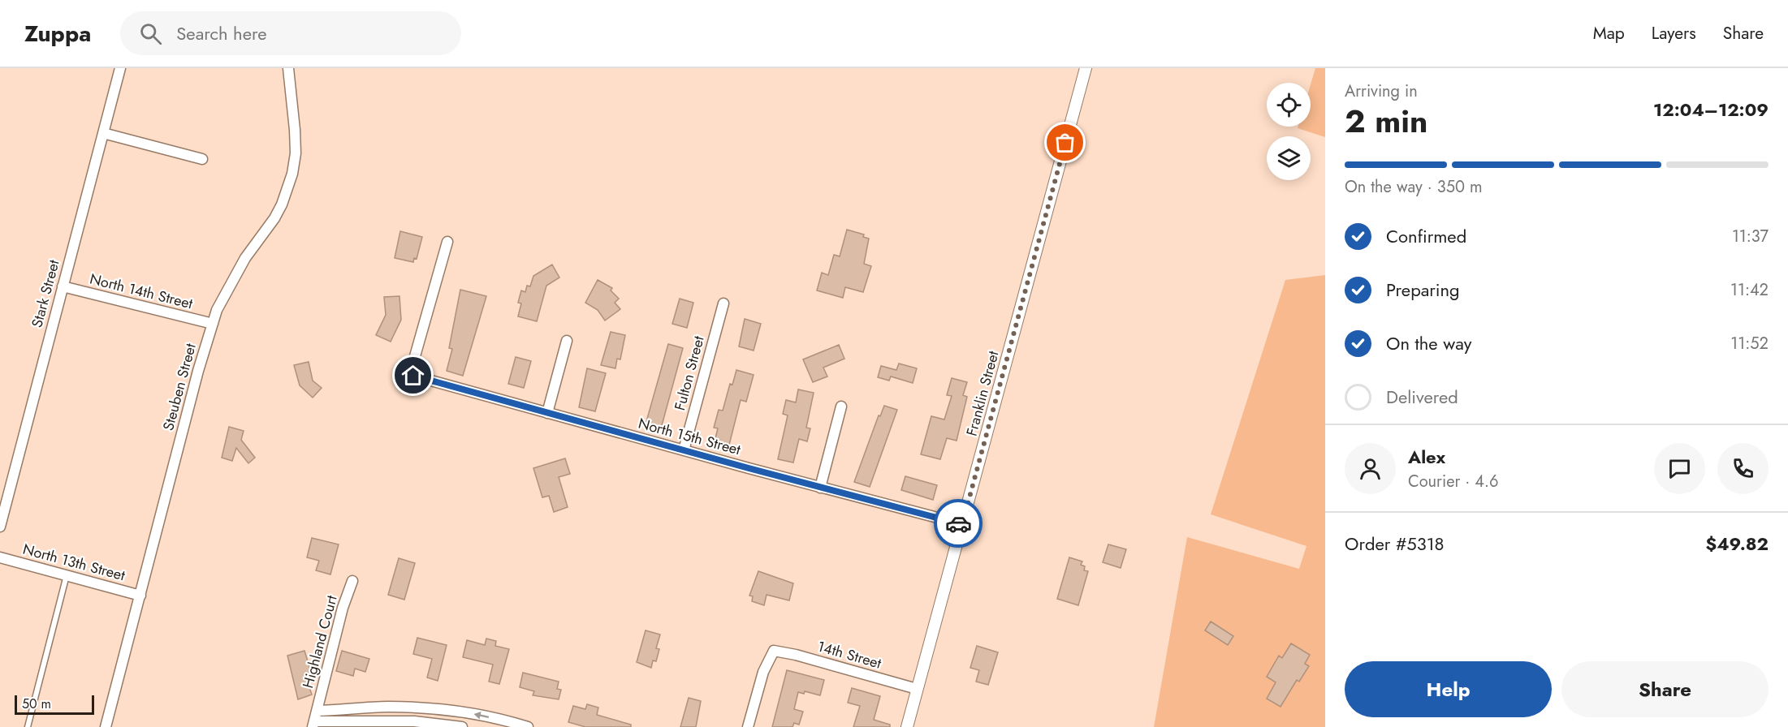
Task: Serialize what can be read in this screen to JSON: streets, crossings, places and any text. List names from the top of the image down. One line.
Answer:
{"streets":{"street":["North 14th Street","Stark Street","Fulton Street","Steuben Street","Franklin Street","North 15th Street","North 13th Street","Highland Court","14th Street"]},"crossings":[["North 14th Street","Stark Street"],["North 14th Street","Steuben Street"],["Fulton Street","North 15th Street"],["Steuben Street","North 13th Street"],["Franklin Street","North 15th Street"],["Franklin Street","14th Street"]],"scale_bar":"50 m","page":{"header":"Zuppa","search":"Search here","nav":["Map","Layers","Share"],"heading":["2 min","Arriving in","12:04–12:09"],"panel":["Alex","Courier · 4.6","Order #5318","$49.82"],"bar":"On the way · 350 m","list":[["Confirmed","11:37"],["Preparing","11:42"],["On the way","11:52"],"Delivered"],"buttons":["Help","Share"],"scale":"50 m"}}
